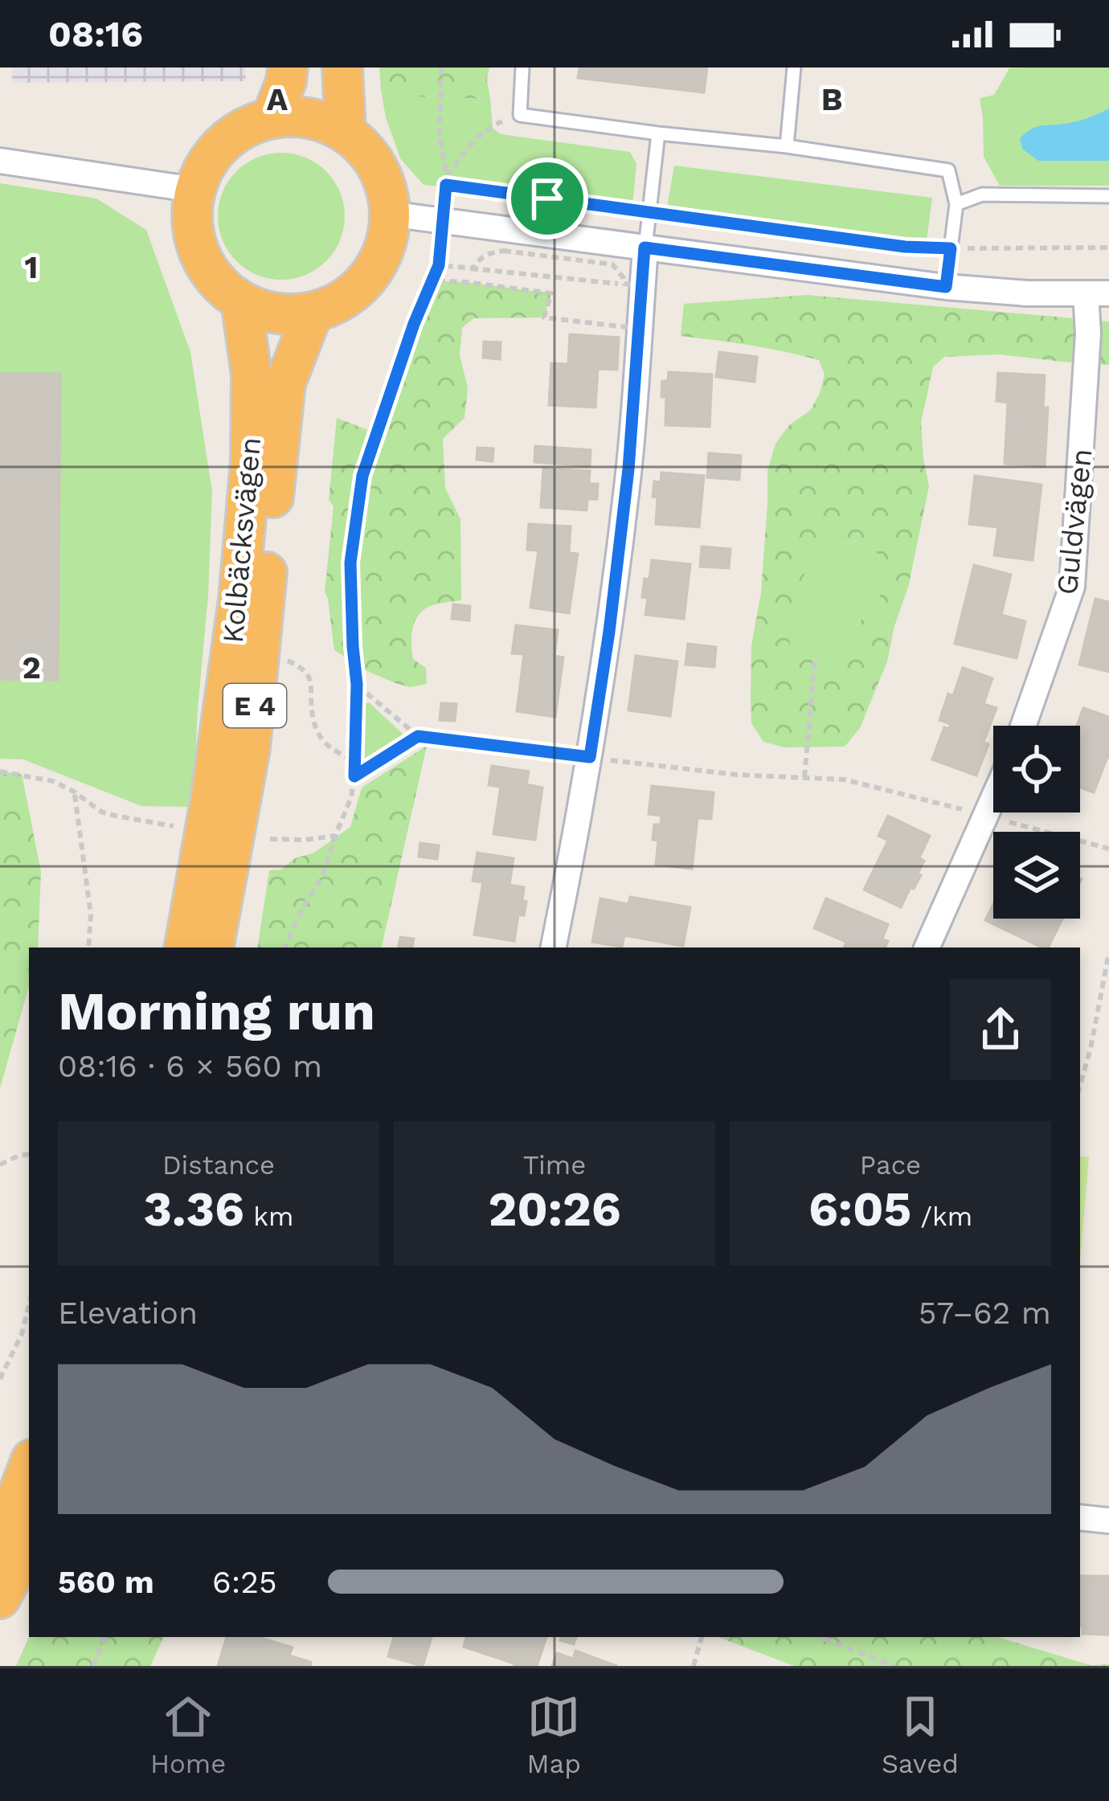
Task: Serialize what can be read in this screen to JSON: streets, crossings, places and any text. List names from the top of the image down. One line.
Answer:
{"streets":{"highway":["Kolbäcksvägen","E 4"],"street":["Guldvägen"]},"page":{"status":"08:16","heading":["Morning run","08:16 · 6 × 560 m"],"stats":[["Distance","3.36 km"],["Time","20:26"],["Pace","6:05 /km"]],"chart":["Elevation","57–62 m"],"list":[{"name":"560 m","note":"6:25"}],"tabs":["Home","Map","Saved"]},"grid":{"columns":["A","B"],"rows":["1","2"]}}
